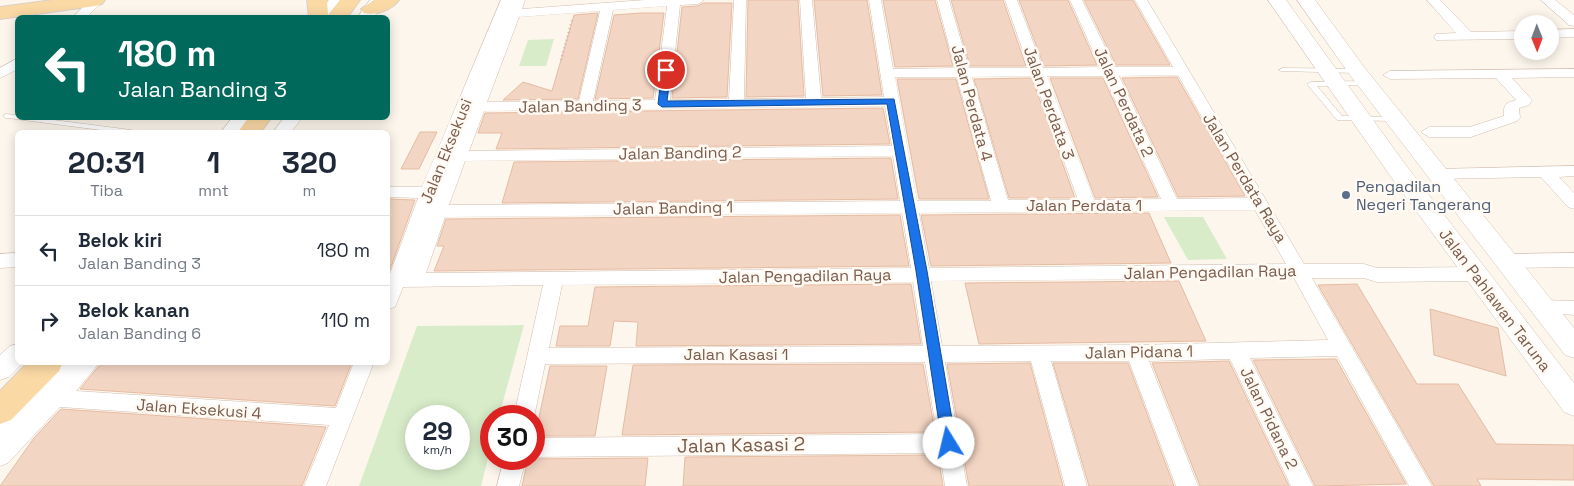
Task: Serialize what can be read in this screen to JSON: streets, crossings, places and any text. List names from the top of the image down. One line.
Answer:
{"streets":{"main road":["Jalan Pahlawan Taruna"],"street":["Jalan Perdata 2","Jalan Perdata 4","Jalan Perdata 3","Jalan Banding 3","Jalan Eksekusi","Jalan Banding 2","Jalan Perdata Raya","Jalan Perdata 1","Jalan Banding 1","Jalan Pengadilan Raya","Jalan Pidana 1","Jalan Kasasi 1","Jalan Eksekusi 4","Jalan Pidana 2","Jalan Kasasi 2"]},"crossings":[["Jalan Perdata 2","Jalan Perdata 1"],["Jalan Perdata 4","Jalan Perdata 1"],["Jalan Perdata 3","Jalan Perdata 1"],["Jalan Banding 3","Jalan Eksekusi"],["Jalan Eksekusi","Jalan Banding 2"],["Jalan Eksekusi","Jalan Banding 1"],["Jalan Eksekusi","Jalan Pengadilan Raya"],["Jalan Perdata Raya","Jalan Perdata 1"],["Jalan Perdata Raya","Jalan Pengadilan Raya"],["Jalan Perdata Raya","Jalan Pidana 1"],["Jalan Perdata 1","Jalan Banding 1"],["Jalan Pengadilan Raya","Jalan Pahlawan Taruna"],["Jalan Pidana 1","Jalan Kasasi 1"],["Jalan Pidana 1","Jalan Pidana 2"]],"places":["Pengadilan Negeri Tangerang"],"north":"bottom","page":{"turn":["180 m","Jalan Banding 3"],"eta":["20:31","Tiba","1","mnt","320","m"],"list":[{"name":"Belok kiri","note":"Jalan Banding 3","value":"180 m"},{"name":"Belok kanan","note":"Jalan Banding 6","value":"110 m"}],"speed":"29 km/h","limit":"30"}}
